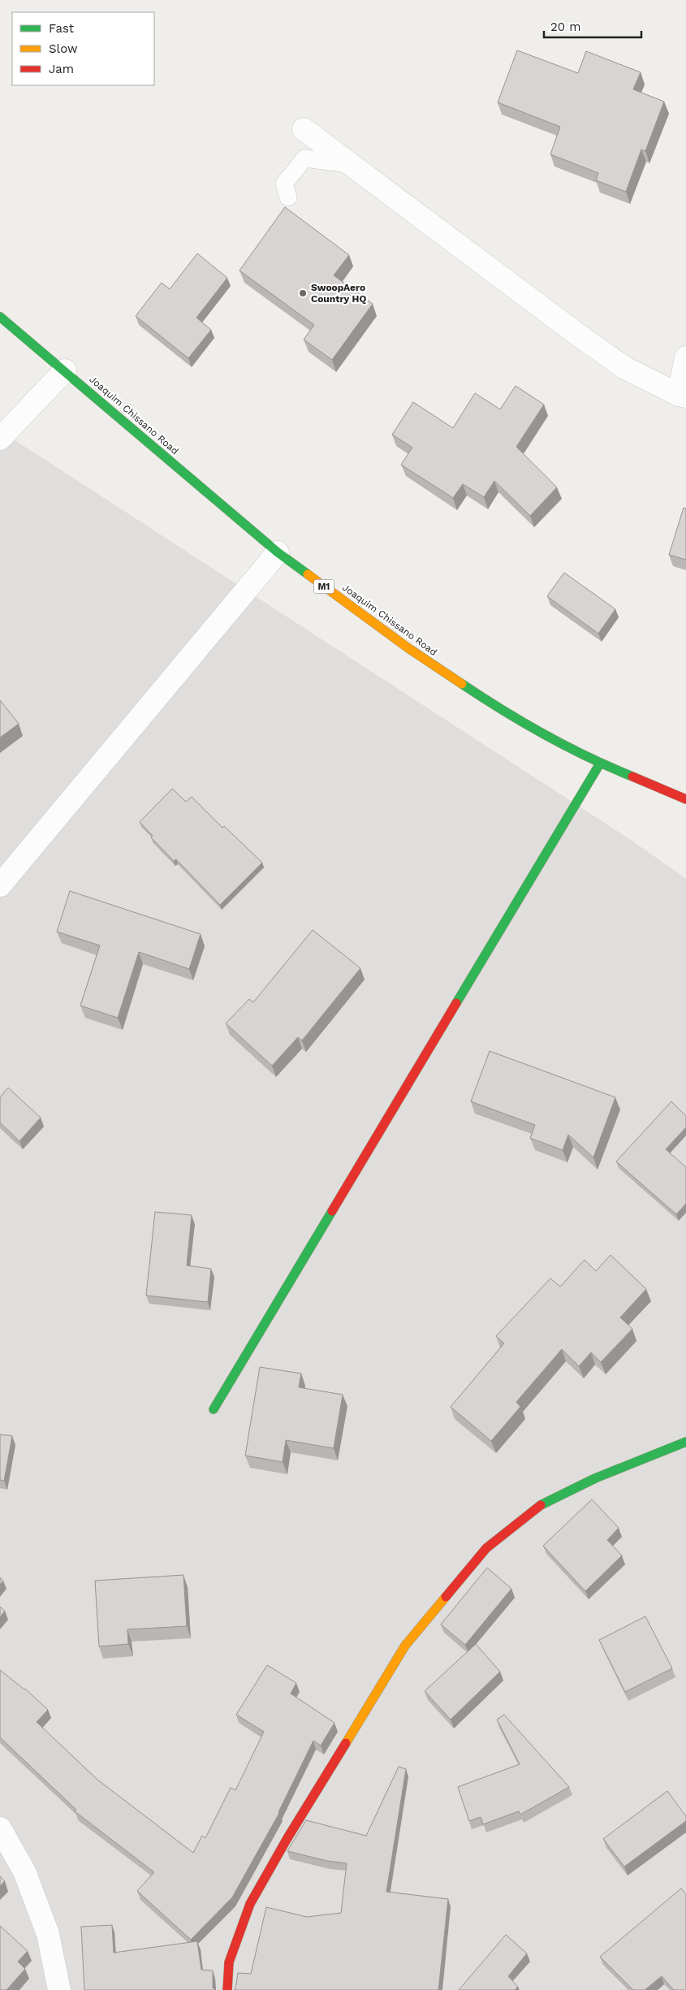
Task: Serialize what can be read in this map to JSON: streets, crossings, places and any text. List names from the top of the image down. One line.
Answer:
{"streets":{"main road":["Joaquim Chissano Road","M1"]},"places":["SwoopAero Country HQ"],"legend":["Fast","Slow","Jam"],"scale_bar":"20 m"}
